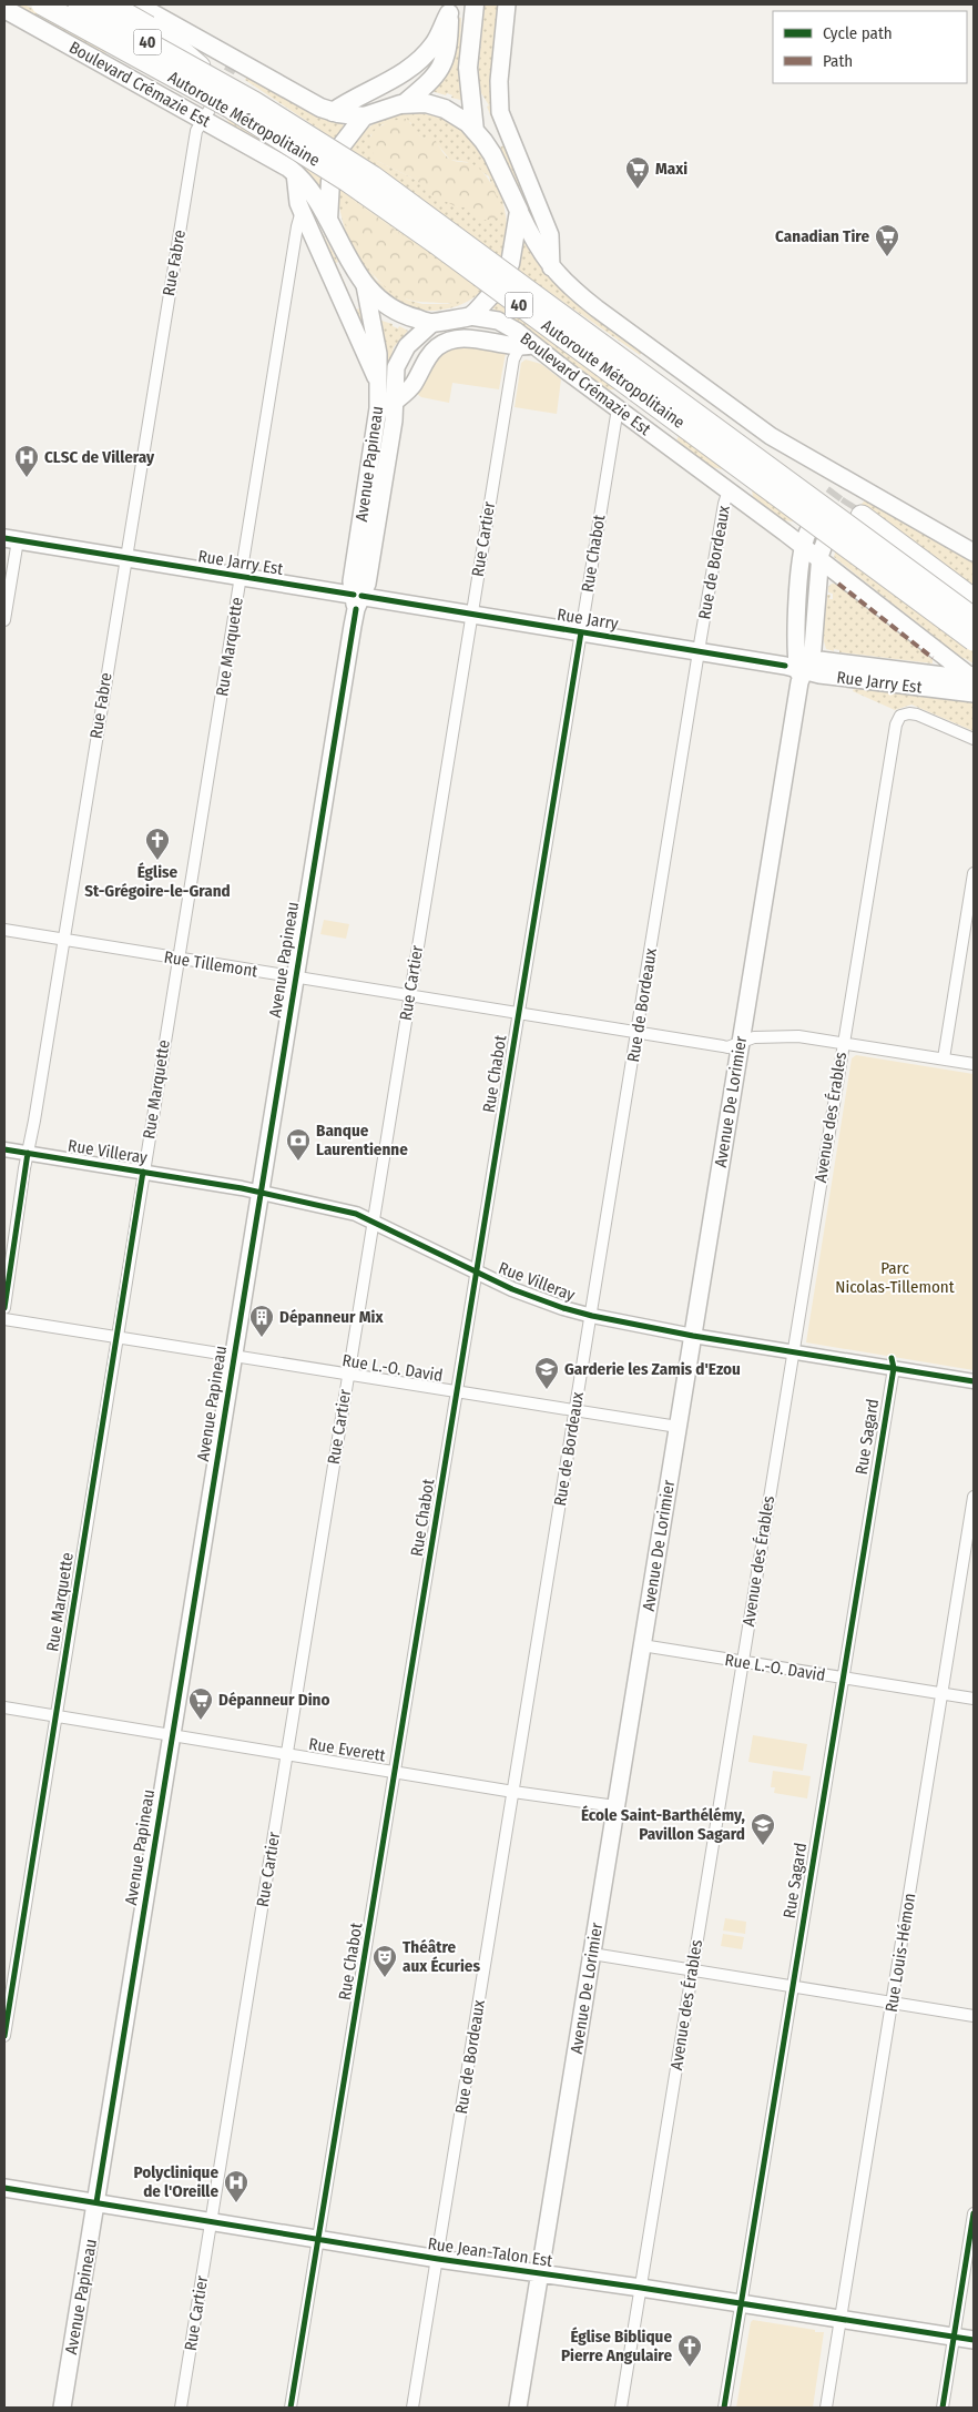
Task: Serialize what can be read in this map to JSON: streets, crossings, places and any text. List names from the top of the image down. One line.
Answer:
{"streets":{"highway":["40","Autoroute Métropolitaine"],"main road":["Boulevard Crémazie Est","Avenue Papineau","Rue Jarry Est","Rue Jarry","Avenue De Lorimier","Rue Jean-Talon Est"],"street":["Rue Fabre","Rue Cartier","Rue Chabot","Rue de Bordeaux","Rue Marquette","Rue Tillemont","Avenue des Érables","Rue Villeray","Rue L.-O. David","Rue Sagard","Rue Everett","Rue Louis-Hémon"]},"crossings":[["Boulevard Crémazie Est","Rue Fabre"],["Boulevard Crémazie Est","Avenue Papineau"],["Boulevard Crémazie Est","Rue Cartier"],["Boulevard Crémazie Est","Rue Chabot"],["Boulevard Crémazie Est","Rue Jarry Est"],["Boulevard Crémazie Est","Rue de Bordeaux"],["Boulevard Crémazie Est","Avenue De Lorimier"],["Rue Fabre","Rue Jarry Est"],["Rue Fabre","Rue Tillemont"],["Rue Fabre","Rue Villeray"],["Avenue Papineau","Rue Jarry Est"],["Avenue Papineau","Rue Tillemont"],["Avenue Papineau","Rue Villeray"],["Avenue Papineau","Rue L.-O. David"],["Avenue Papineau","Rue Everett"],["Avenue Papineau","Rue Jean-Talon Est"],["Rue Cartier","Rue Jarry Est"],["Rue Cartier","Rue Jarry"],["Rue Cartier","Rue Tillemont"],["Rue Cartier","Rue Villeray"],["Rue Cartier","Rue L.-O. David"],["Rue Cartier","Rue Everett"],["Rue Cartier","Rue Jean-Talon Est"],["Rue Chabot","Rue Jarry"],["Rue Chabot","Rue Tillemont"],["Rue Chabot","Rue Villeray"],["Rue Chabot","Rue L.-O. David"],["Rue Chabot","Rue Everett"],["Rue Chabot","Rue Jean-Talon Est"],["Rue Jarry Est","Rue de Bordeaux"],["Rue Jarry Est","Rue Jarry"],["Rue Jarry Est","Rue Marquette"],["Rue Jarry Est","Avenue De Lorimier"],["Rue de Bordeaux","Rue Jarry"],["Rue de Bordeaux","Rue Tillemont"],["Rue de Bordeaux","Rue Villeray"],["Rue de Bordeaux","Rue L.-O. David"],["Rue de Bordeaux","Rue Everett"],["Rue de Bordeaux","Rue Jean-Talon Est"],["Rue Marquette","Rue Tillemont"],["Rue Marquette","Rue Villeray"],["Rue Marquette","Rue L.-O. David"],["Rue Marquette","Rue Everett"],["Rue Tillemont","Avenue De Lorimier"],["Rue Tillemont","Avenue des Érables"],["Avenue De Lorimier","Rue Villeray"],["Avenue De Lorimier","Rue L.-O. David"],["Avenue De Lorimier","Rue Everett"],["Avenue De Lorimier","Rue Jean-Talon Est"],["Avenue des Érables","Rue Villeray"],["Avenue des Érables","Rue L.-O. David"],["Avenue des Érables","Rue Jean-Talon Est"],["Rue Villeray","Rue Sagard"],["Rue L.-O. David","Rue Sagard"],["Rue L.-O. David","Rue Louis-Hémon"],["Rue Sagard","Rue Jean-Talon Est"],["Rue Louis-Hémon","Rue Jean-Talon Est"]],"parks":["Parc Nicolas-Tillemont"],"places":{"supermarket":["Maxi","Canadian Tire","Dépanneur Dino"],"hospital":["CLSC de Villeray","Polyclinique de l'Oreille"],"church":["Église St-Grégoire-le-Grand","Église Biblique Pierre Angulaire"],"bank":["Banque Laurentienne"],"building":["Dépanneur Mix"],"school or university":["Garderie les Zamis d'Ezou","École Saint-Barthélémy, Pavillon Sagard"],"theatre":["Théâtre aux Écuries"]},"legend":["Cycle path","Path"]}
